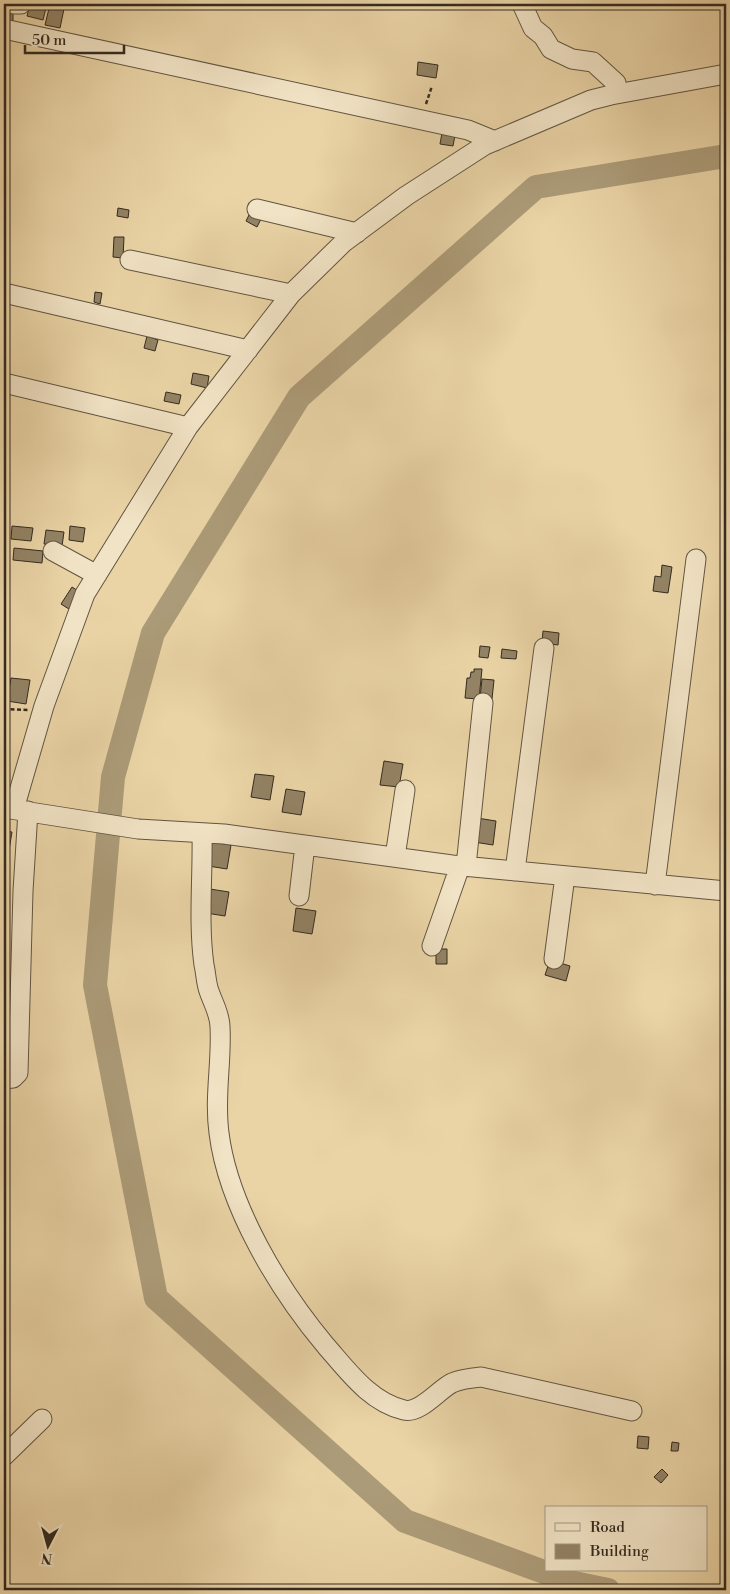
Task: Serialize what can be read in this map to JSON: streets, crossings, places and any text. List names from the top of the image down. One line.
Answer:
{"legend":["Road","Building"],"scale_bar":"50 m","north":"bottom"}
